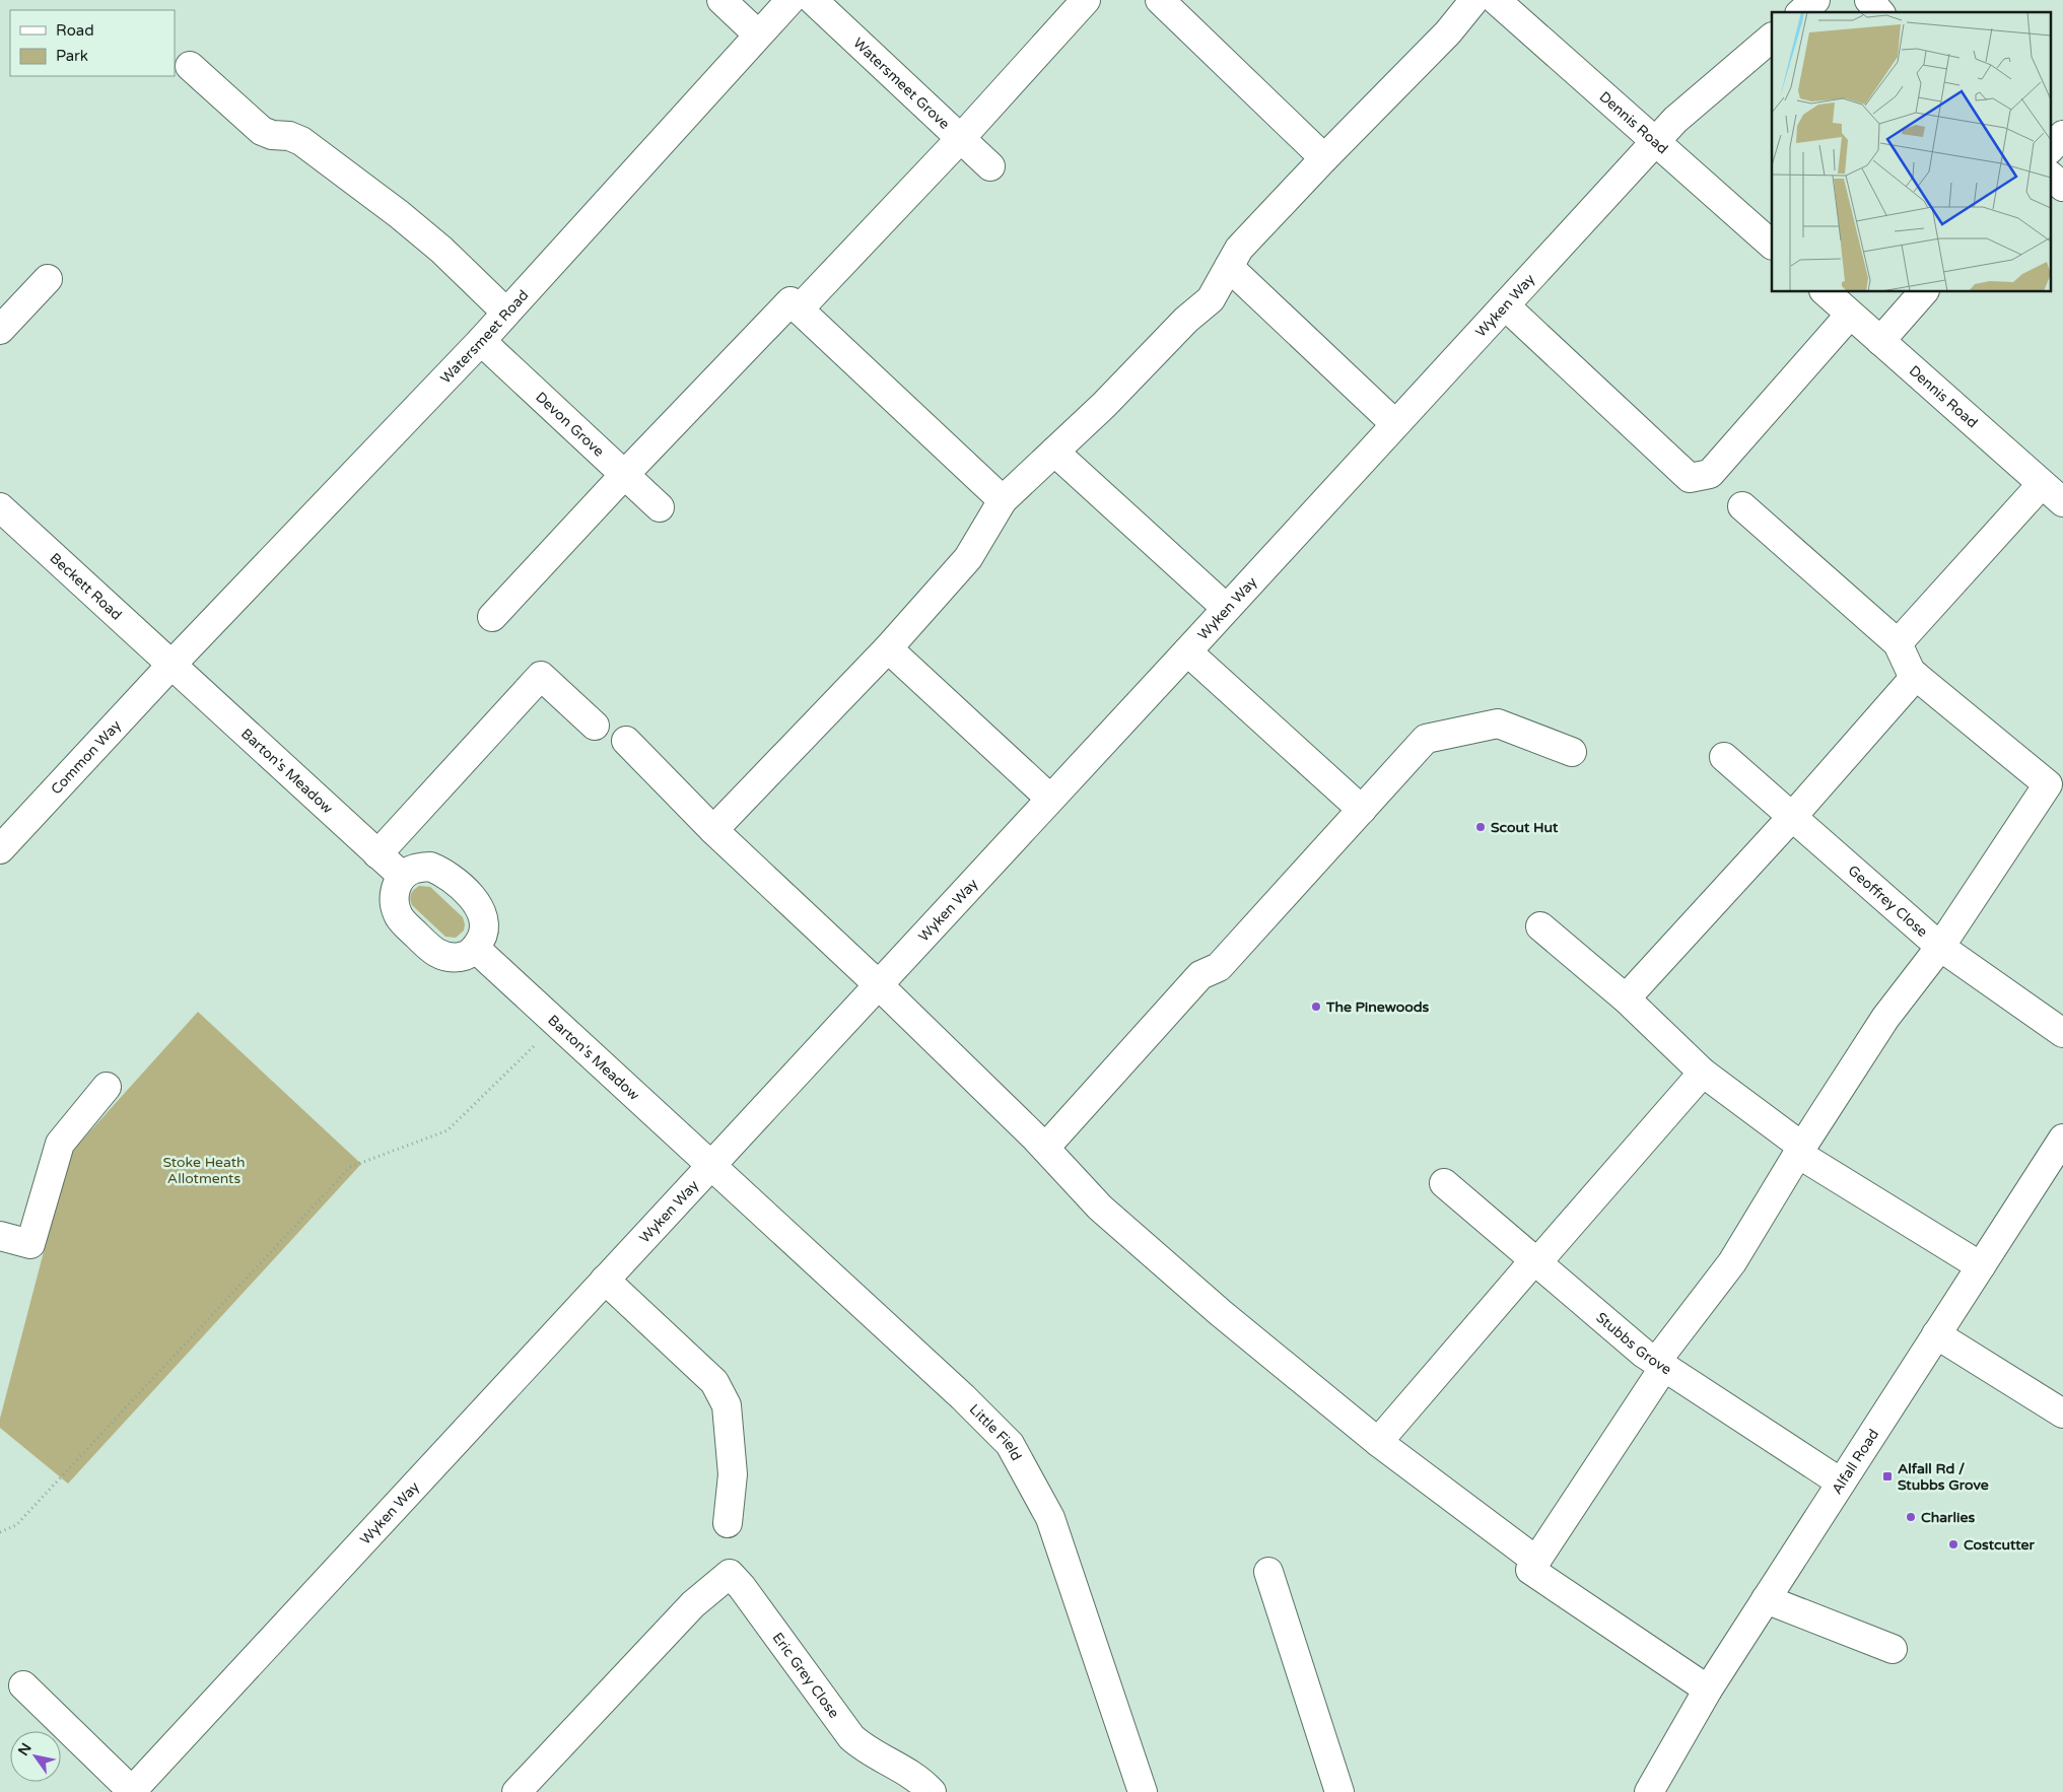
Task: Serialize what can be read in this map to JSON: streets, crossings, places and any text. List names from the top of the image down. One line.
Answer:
{"streets":{"street":["Watersmeet Grove","Dennis Road","Wyken Way","Watersmeet Road","Devon Grove","Beckett Road","Common Way","Barton's Meadow","Geoffrey Close","Stubbs Grove","Little Field","Alfall Road","Eric Grey Close"]},"crossings":[["Dennis Road","Wyken Way"],["Wyken Way","Barton's Meadow"],["Wyken Way","Little Field"],["Watersmeet Road","Devon Grove"],["Watersmeet Road","Beckett Road"],["Watersmeet Road","Common Way"],["Watersmeet Road","Barton's Meadow"],["Beckett Road","Common Way"],["Beckett Road","Barton's Meadow"],["Common Way","Barton's Meadow"],["Barton's Meadow","Little Field"],["Stubbs Grove","Alfall Road"]],"parks":["Stoke Heath Allotments"],"places":{"other":["Scout Hut","The Pinewoods","Charlies","Costcutter"],"transit":["Alfall Rd / Stubbs Grove"]},"legend":["Road","Park"],"north":"top left"}
